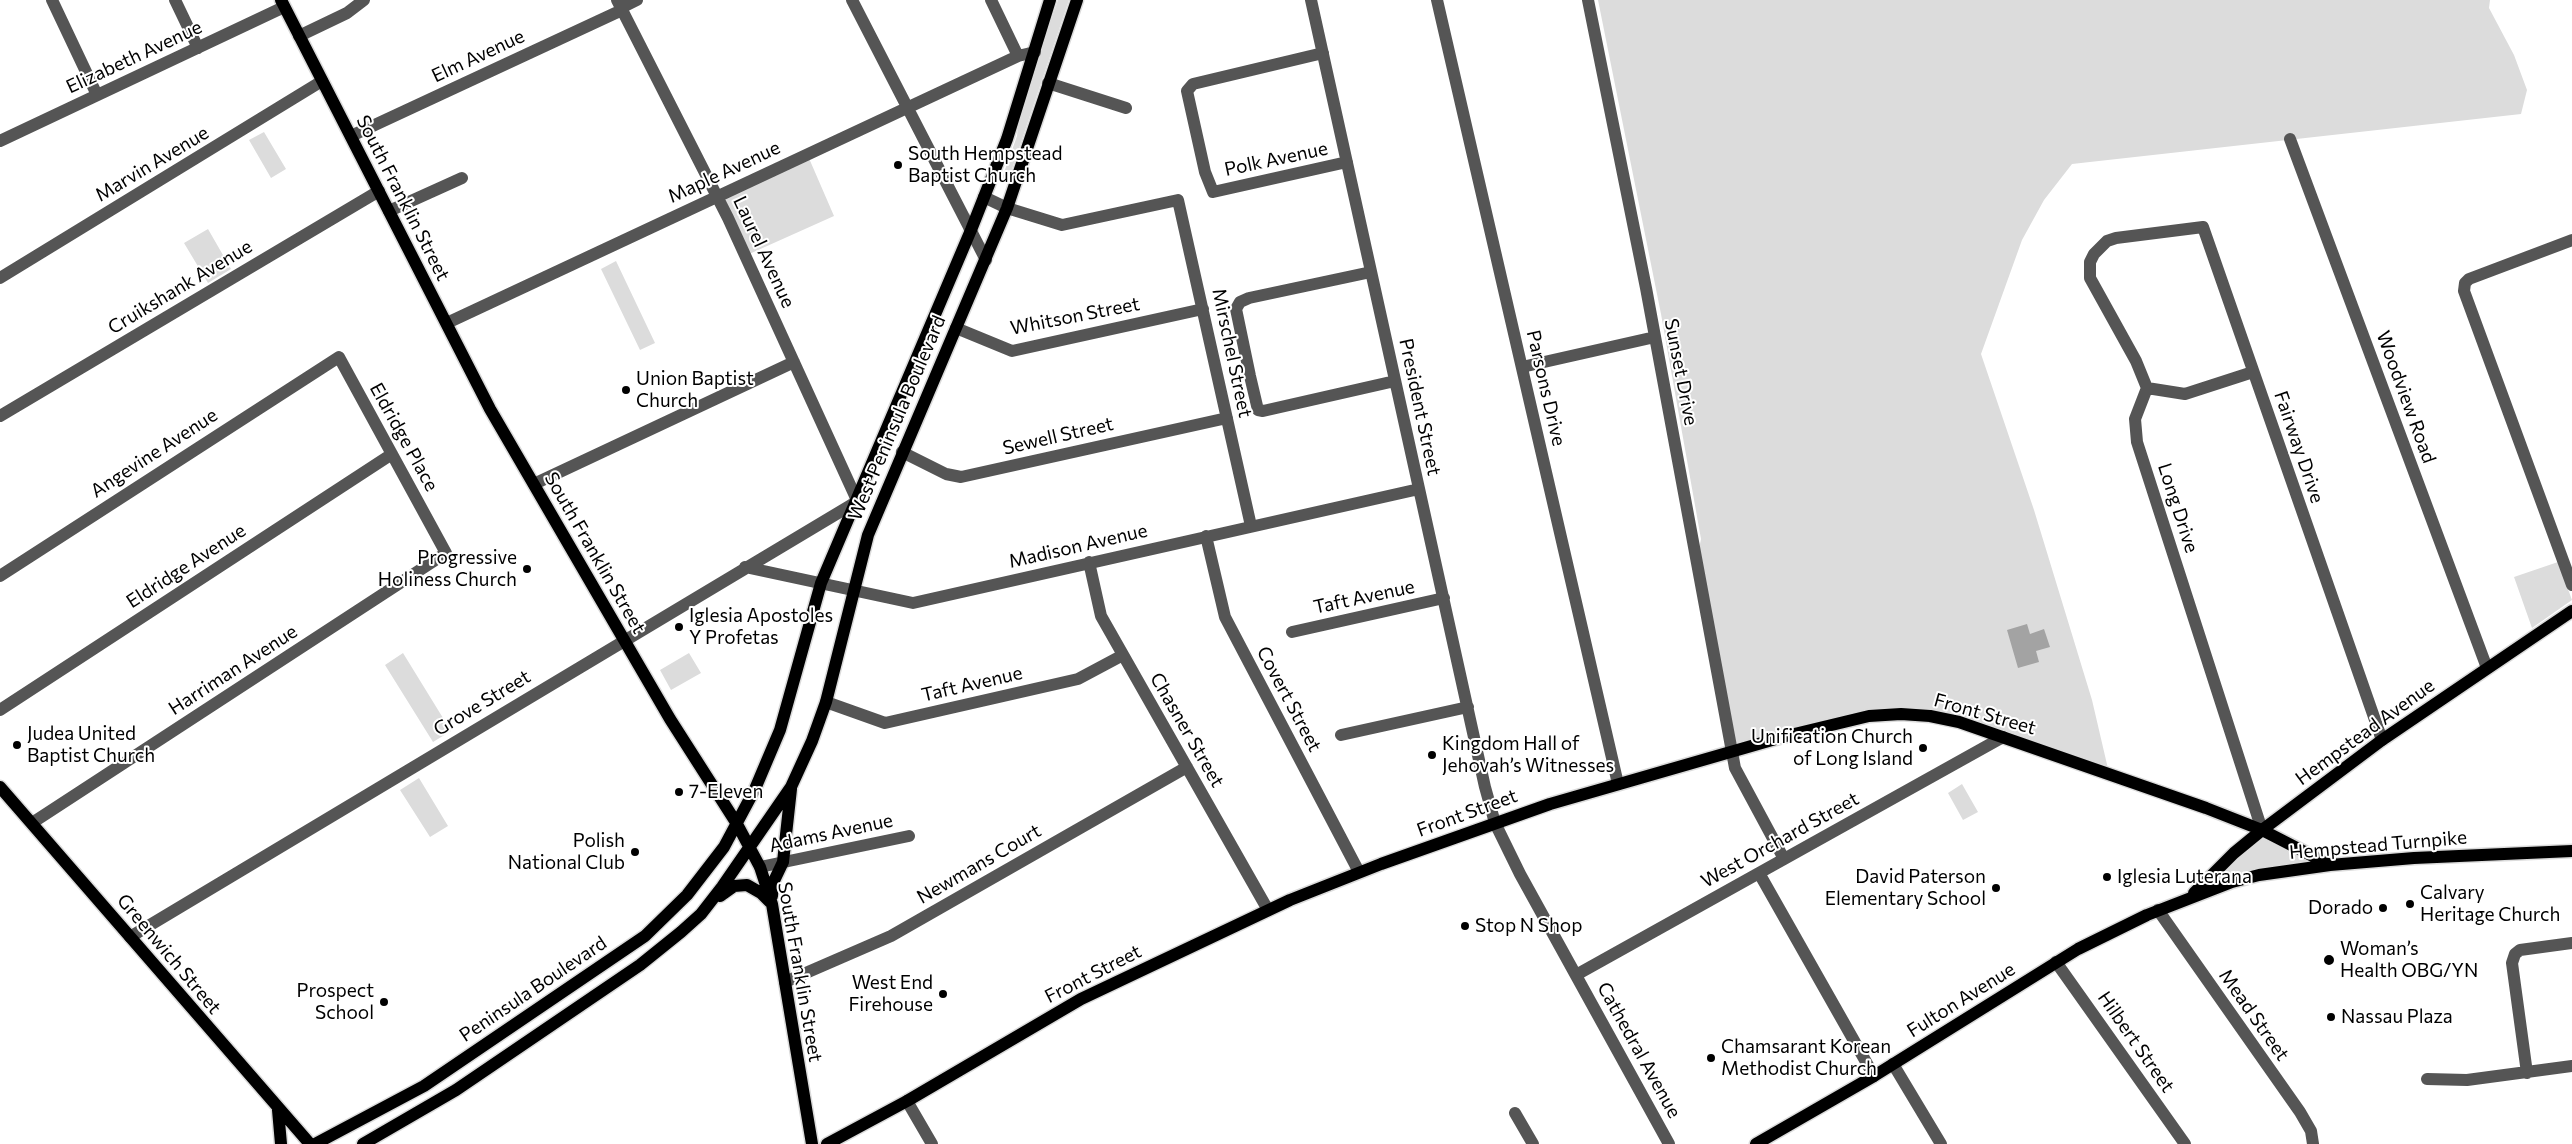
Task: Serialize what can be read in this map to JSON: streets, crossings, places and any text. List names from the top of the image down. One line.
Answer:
{"streets":{"main road":["South Franklin Street","West Peninsula Boulevard","Front Street","Hempstead Avenue","Hempstead Turnpike","Greenwich Street","Peninsula Boulevard","Fulton Avenue"],"street":["Elm Avenue","Elizabeth Avenue","Polk Avenue","Marvin Avenue","Maple Avenue","Laurel Avenue","Cruikshank Avenue","Whitson Street","Mirschel Street","Sunset Drive","Parsons Drive","Woodview Road","President Street","Sewell Street","Eldridge Place","Fairway Drive","Angevine Avenue","Long Drive","Madison Avenue","Eldridge Avenue","Taft Avenue","Harriman Avenue","Covert Street","Grove Street","Chasner Street","Adams Avenue","West Orchard Street","Newmans Court","Mead Street","Hilbert Street","Cathedral Avenue"]},"crossings":[["Elm Avenue","South Franklin Street"],["Elm Avenue","Laurel Avenue"],["Elizabeth Avenue","South Franklin Street"],["Polk Avenue","President Street"],["Marvin Avenue","South Franklin Street"],["Maple Avenue","South Franklin Street"],["Maple Avenue","Laurel Avenue"],["Maple Avenue","West Peninsula Boulevard"],["South Franklin Street","Cruikshank Avenue"],["South Franklin Street","West Peninsula Boulevard"],["South Franklin Street","Grove Street"],["South Franklin Street","Adams Avenue"],["South Franklin Street","Newmans Court"],["South Franklin Street","Peninsula Boulevard"],["Laurel Avenue","West Peninsula Boulevard"],["Laurel Avenue","Grove Street"],["Whitson Street","Mirschel Street"],["Whitson Street","West Peninsula Boulevard"],["Mirschel Street","West Peninsula Boulevard"],["Mirschel Street","Sewell Street"],["Mirschel Street","Madison Avenue"],["Sunset Drive","Front Street"],["Sunset Drive","West Orchard Street"],["Parsons Drive","Front Street"],["Woodview Road","Hempstead Avenue"],["President Street","Madison Avenue"],["President Street","Taft Avenue"],["President Street","Front Street"],["President Street","Cathedral Avenue"],["West Peninsula Boulevard","Sewell Street"],["West Peninsula Boulevard","Madison Avenue"],["West Peninsula Boulevard","Taft Avenue"],["West Peninsula Boulevard","Grove Street"],["West Peninsula Boulevard","Peninsula Boulevard"],["Eldridge Place","Angevine Avenue"],["Eldridge Place","Eldridge Avenue"],["Eldridge Place","Harriman Avenue"],["Fairway Drive","Long Drive"],["Fairway Drive","Hempstead Avenue"],["Long Drive","Front Street"],["Long Drive","Hempstead Avenue"],["Madison Avenue","Covert Street"],["Madison Avenue","Grove Street"],["Madison Avenue","Chasner Street"],["Taft Avenue","Chasner Street"],["Harriman Avenue","Greenwich Street"],["Covert Street","Front Street"],["Grove Street","Greenwich Street"],["Front Street","Chasner Street"],["Front Street","Hempstead Avenue"],["Front Street","West Orchard Street"],["Front Street","Hempstead Turnpike"],["Front Street","Cathedral Avenue"],["Chasner Street","Newmans Court"],["Hempstead Avenue","Hempstead Turnpike"],["Hempstead Avenue","Fulton Avenue"],["West Orchard Street","Cathedral Avenue"],["Hempstead Turnpike","Fulton Avenue"],["Fulton Avenue","Mead Street"],["Fulton Avenue","Hilbert Street"]],"places":["South Hempstead Baptist Church","Union Baptist Church","Progressive Holiness Church","Iglesia Apostoles Y Profetas","Judea United Baptist Church","Unification Church of Long Island","Kingdom Hall of Jehovah’s Witnesses","7-Eleven","Polish National Club","Iglesia Luterana","David Paterson Elementary School","Calvary Heritage Church","Dorado","Stop N Shop","Woman’s Health OBG/YN","West End Firehouse","Prospect School","Nassau Plaza","Chamsarant Korean Methodist Church"]}
